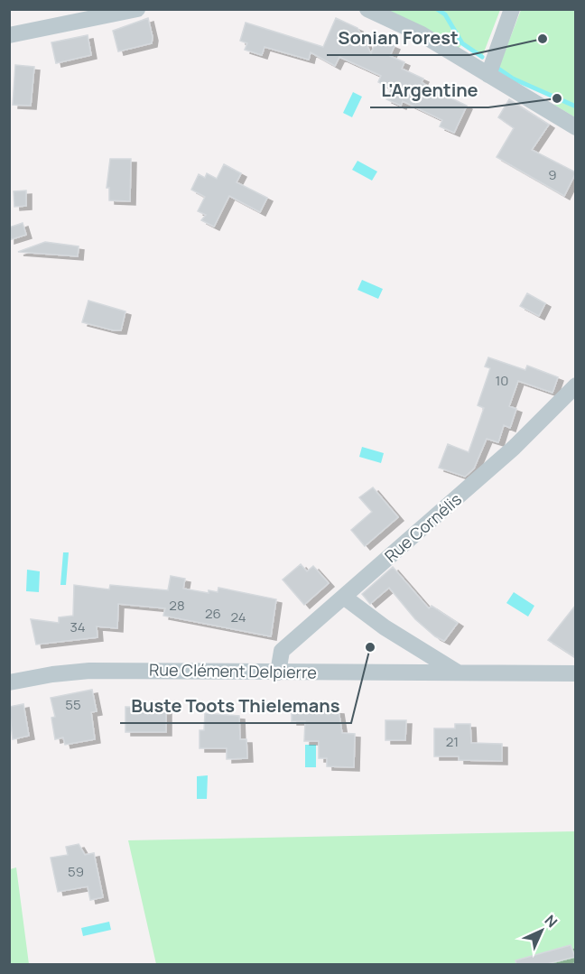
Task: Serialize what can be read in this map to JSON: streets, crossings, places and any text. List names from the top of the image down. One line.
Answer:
{"streets":{"street":["Rue Cornélis","Rue Clément Delpierre"]},"crossings":[["Rue Cornélis","Rue Clément Delpierre"]],"places":["Sonian Forest","L'Argentine","Buste Toots Thielemans"],"house_numbers":["9","10","28","26","24","34","55","21","59"],"north":"top right"}
